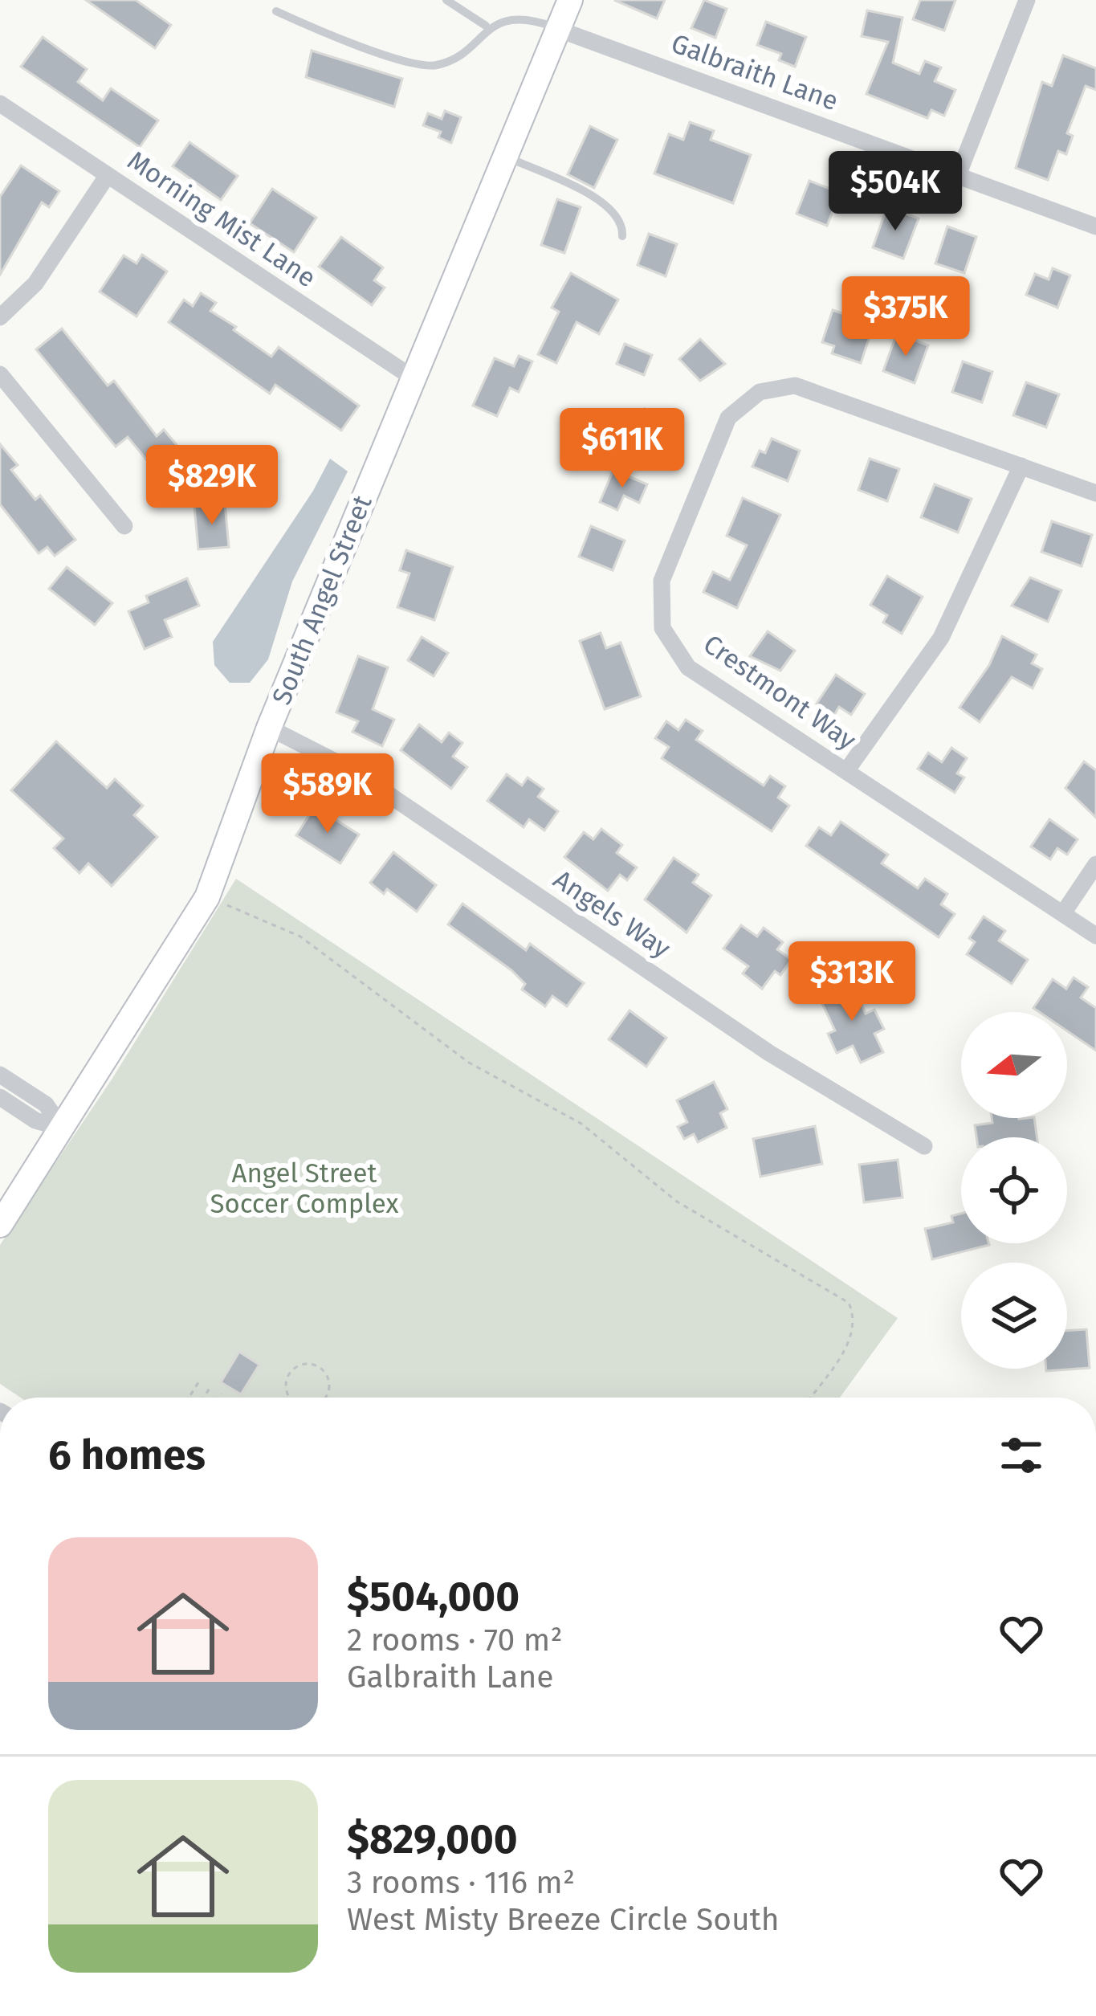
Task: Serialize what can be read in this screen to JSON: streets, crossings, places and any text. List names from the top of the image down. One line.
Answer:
{"streets":{"street":["Galbraith Lane","Morning Mist Lane","South Angel Street","Crestmont Way","Angels Way"]},"crossings":[["Galbraith Lane","South Angel Street"],["Morning Mist Lane","South Angel Street"],["South Angel Street","Angels Way"]],"parks":["Angel Street Soccer Complex"],"north":"left","page":{"price":["$504K","$375K","$611K","$829K","$589K","$313K"],"heading":"6 homes","list":[{"name":"$504,000","note":"2 rooms · 70 m² · Galbraith Lane"},{"name":"$829,000","note":"3 rooms · 116 m² · West Misty Breeze Circle South"}]}}
